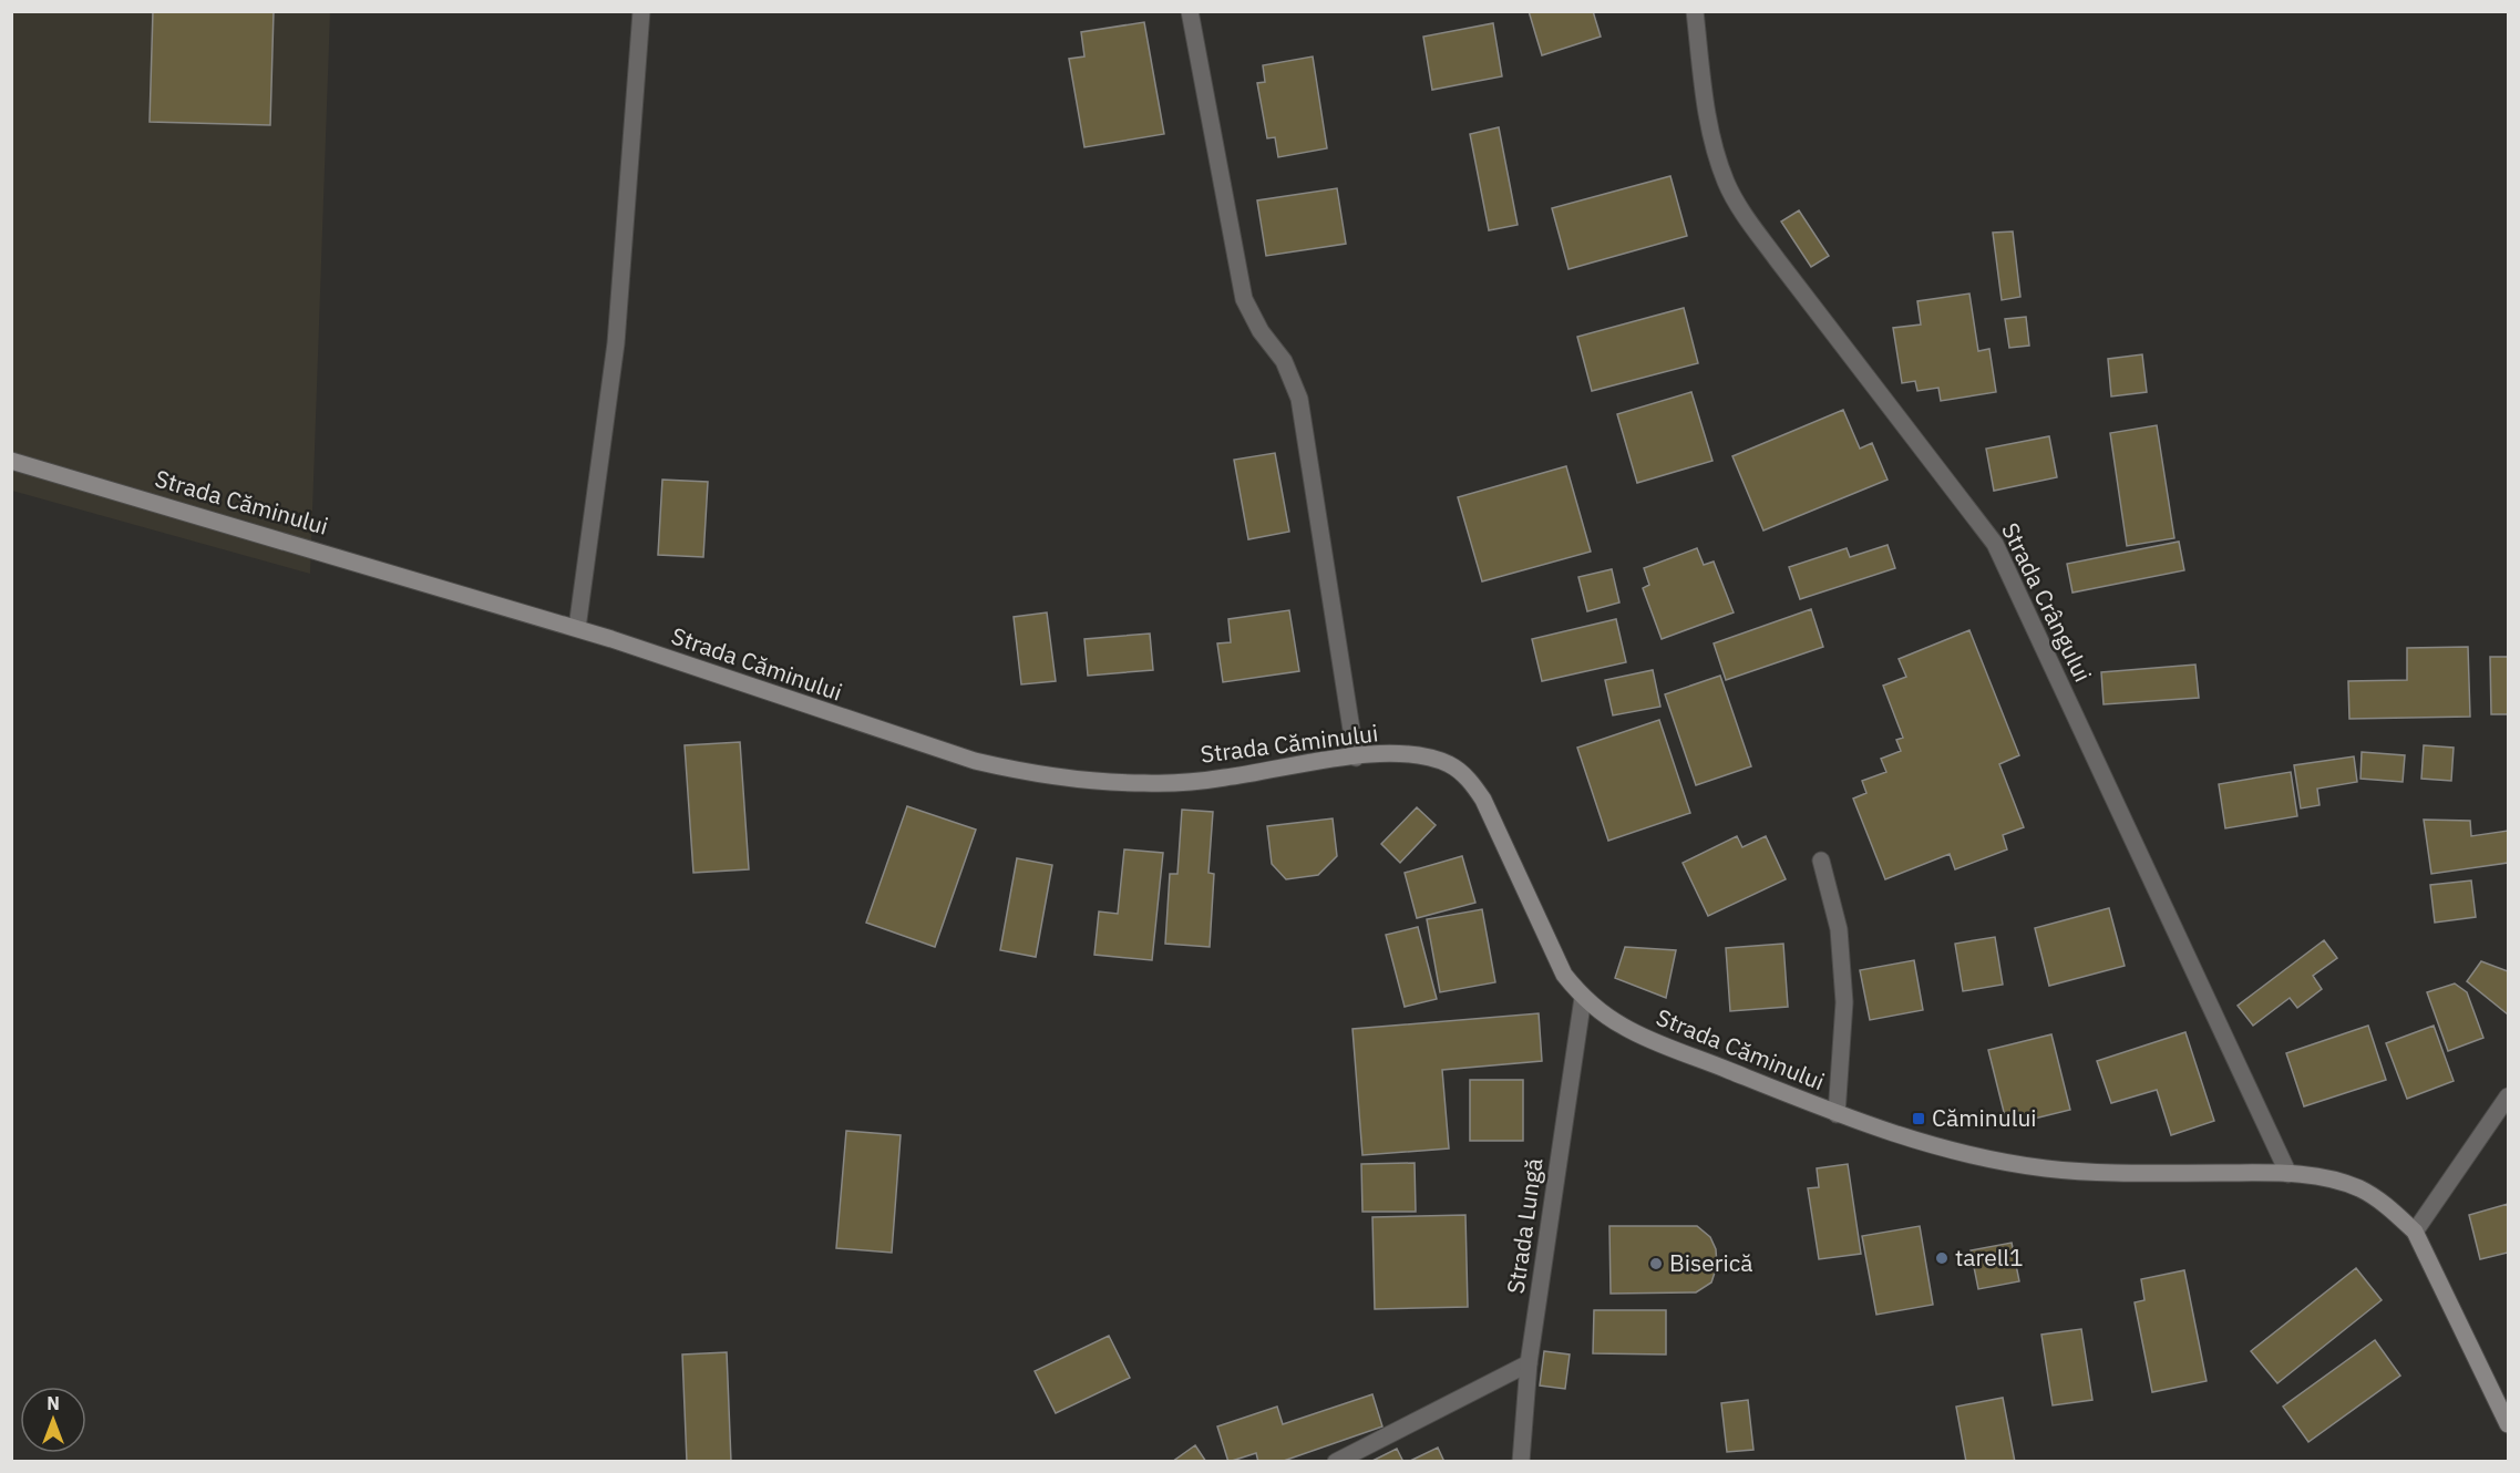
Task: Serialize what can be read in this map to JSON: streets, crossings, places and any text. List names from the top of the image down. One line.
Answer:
{"streets":{"street":["Strada Căminului","Strada Crângului","Strada Lungă"]},"crossings":[["Strada Căminului","Strada Crângului"],["Strada Căminului","Strada Lungă"]],"places":{"transit":["Căminului"],"other":["tarell1","Biserică"]},"north":"top"}
